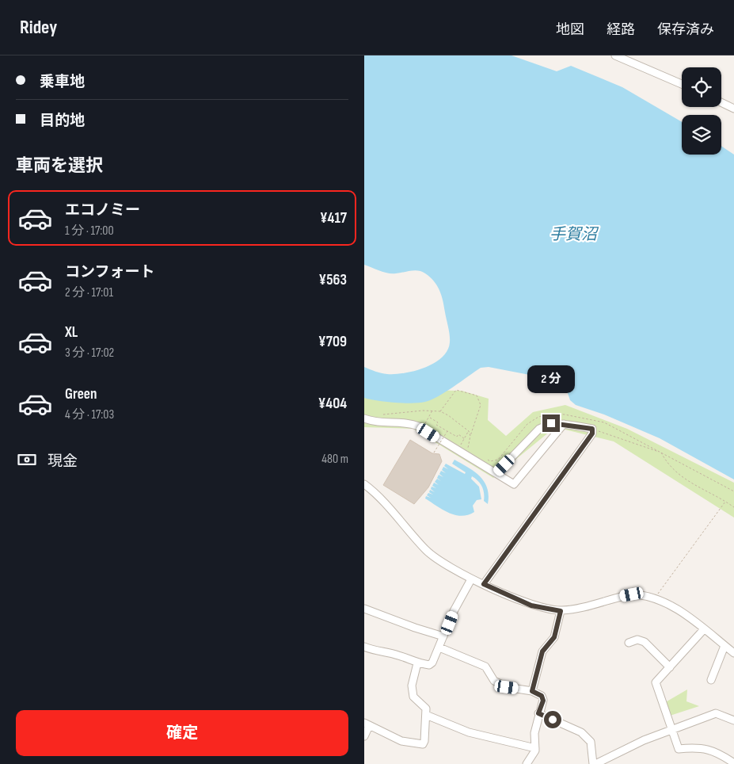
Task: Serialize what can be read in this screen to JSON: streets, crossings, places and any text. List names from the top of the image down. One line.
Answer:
{"water":["手賀沼"],"page":{"header":"Ridey","nav":["地図","経路","保存済み"],"banner":["乗車地","目的地"],"heading":"車両を選択","list":[{"name":"エコノミー","note":"1 分 · 17:00","value":"¥417"},{"name":"コンフォート","note":"2 分 · 17:01","value":"¥563"},{"name":"XL","note":"3 分 · 17:02","value":"¥709"},{"name":"Green","note":"4 分 · 17:03","value":"¥404"}],"bubble":"2 分","pay":["現金","480 m"],"buttons":"確定"}}
